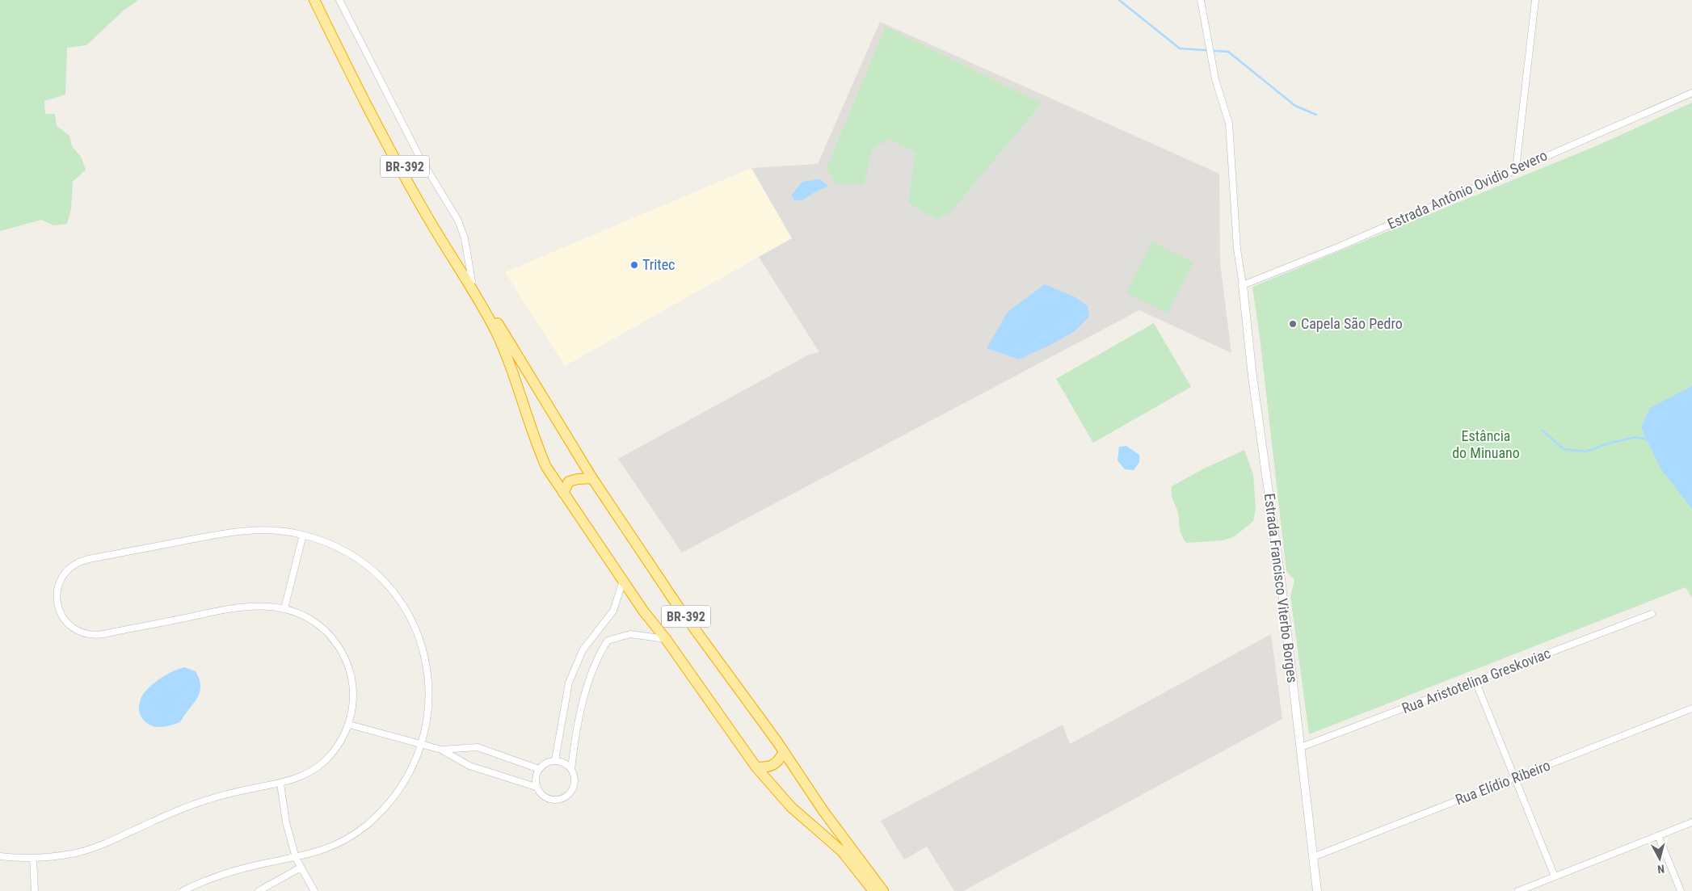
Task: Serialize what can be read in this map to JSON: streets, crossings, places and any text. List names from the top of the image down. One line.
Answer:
{"streets":{"highway":["BR-392"],"street":["Estrada Antônio Ovidio Severo","Estrada Francisco Viterbo Borges","Rua Aristotelina Greskoviac","Rua Elídio Ribeiro"]},"crossings":[["Estrada Antônio Ovidio Severo","Estrada Francisco Viterbo Borges"],["Estrada Francisco Viterbo Borges","Rua Aristotelina Greskoviac"],["Estrada Francisco Viterbo Borges","Rua Elídio Ribeiro"]],"parks":["Estância do Minuano"],"places":["Tritec","Capela São Pedro"],"north":"bottom"}
